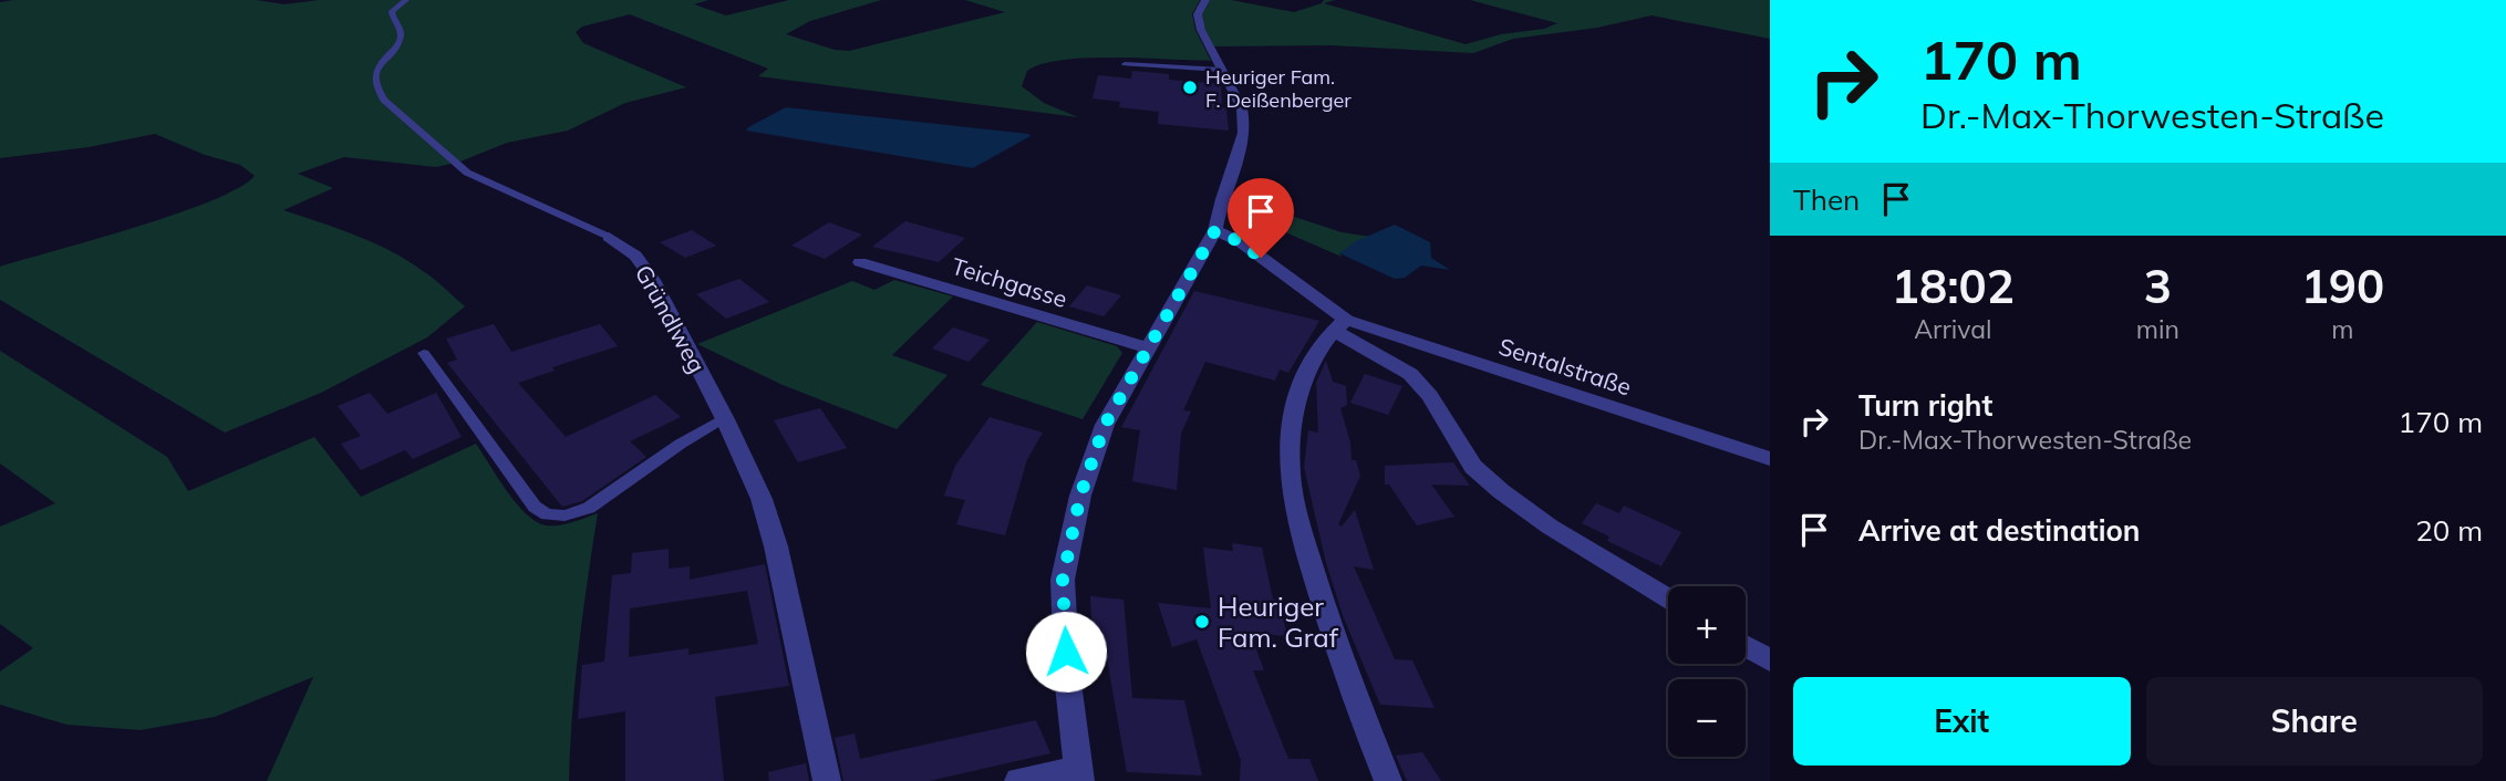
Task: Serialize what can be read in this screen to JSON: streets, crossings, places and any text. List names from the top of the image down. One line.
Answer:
{"streets":{"street":["Teichgasse","Gründlweg","Sentalstraße"]},"places":["Heuriger Fam. F. Deißenberger","Heuriger Fam. Graf"],"page":{"turn":["170 m","Dr.-Max-Thorwesten-Straße"],"then":"Then","eta":["18:02","Arrival","3","min","190","m"],"list":[{"name":"Turn right","note":"Dr.-Max-Thorwesten-Straße","value":"170 m"},{"name":"Arrive at destination","value":"20 m"}],"map_buttons":["+","−"],"buttons":["Exit","Share"]}}
